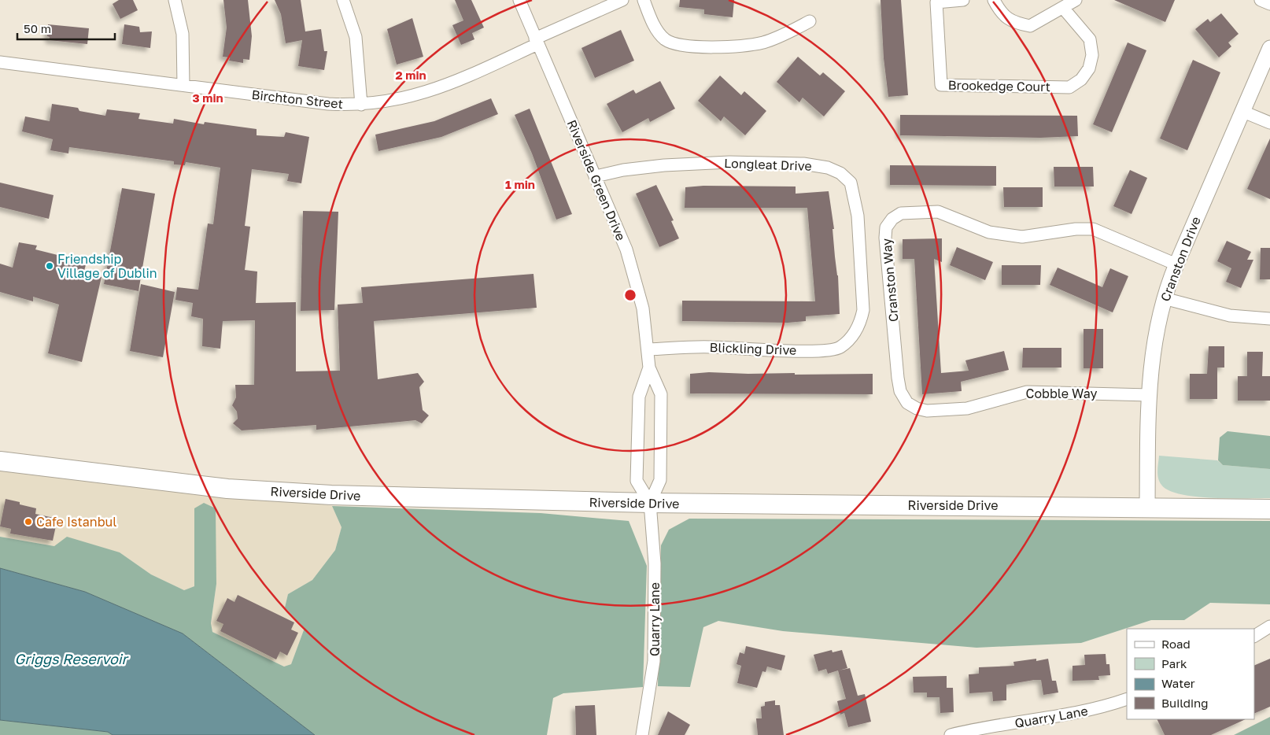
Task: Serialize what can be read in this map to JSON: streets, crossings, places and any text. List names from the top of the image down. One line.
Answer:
{"streets":{"main road":["Riverside Drive"],"street":["Brookedge Court","Birchton Street","Longleat Drive","Riverside Green Drive","Cranston Drive","Cranston Way","Blickling Drive","Cobble Way","Quarry Lane"]},"crossings":[["Birchton Street","Riverside Green Drive"],["Longleat Drive","Riverside Green Drive"],["Longleat Drive","Blickling Drive"],["Riverside Green Drive","Blickling Drive"],["Riverside Green Drive","Riverside Drive"],["Riverside Green Drive","Quarry Lane"],["Cranston Drive","Cranston Way"],["Cranston Drive","Cobble Way"],["Cranston Drive","Riverside Drive"],["Cranston Way","Cobble Way"],["Riverside Drive","Quarry Lane"]],"water":["Griggs Reservoir"],"places":["Friendship Village of Dublin","Cafe Istanbul"],"legend":["Road","Park","Water","Building"],"scale_bar":"50 m","rings":["2 min","3 min","1 min"]}
